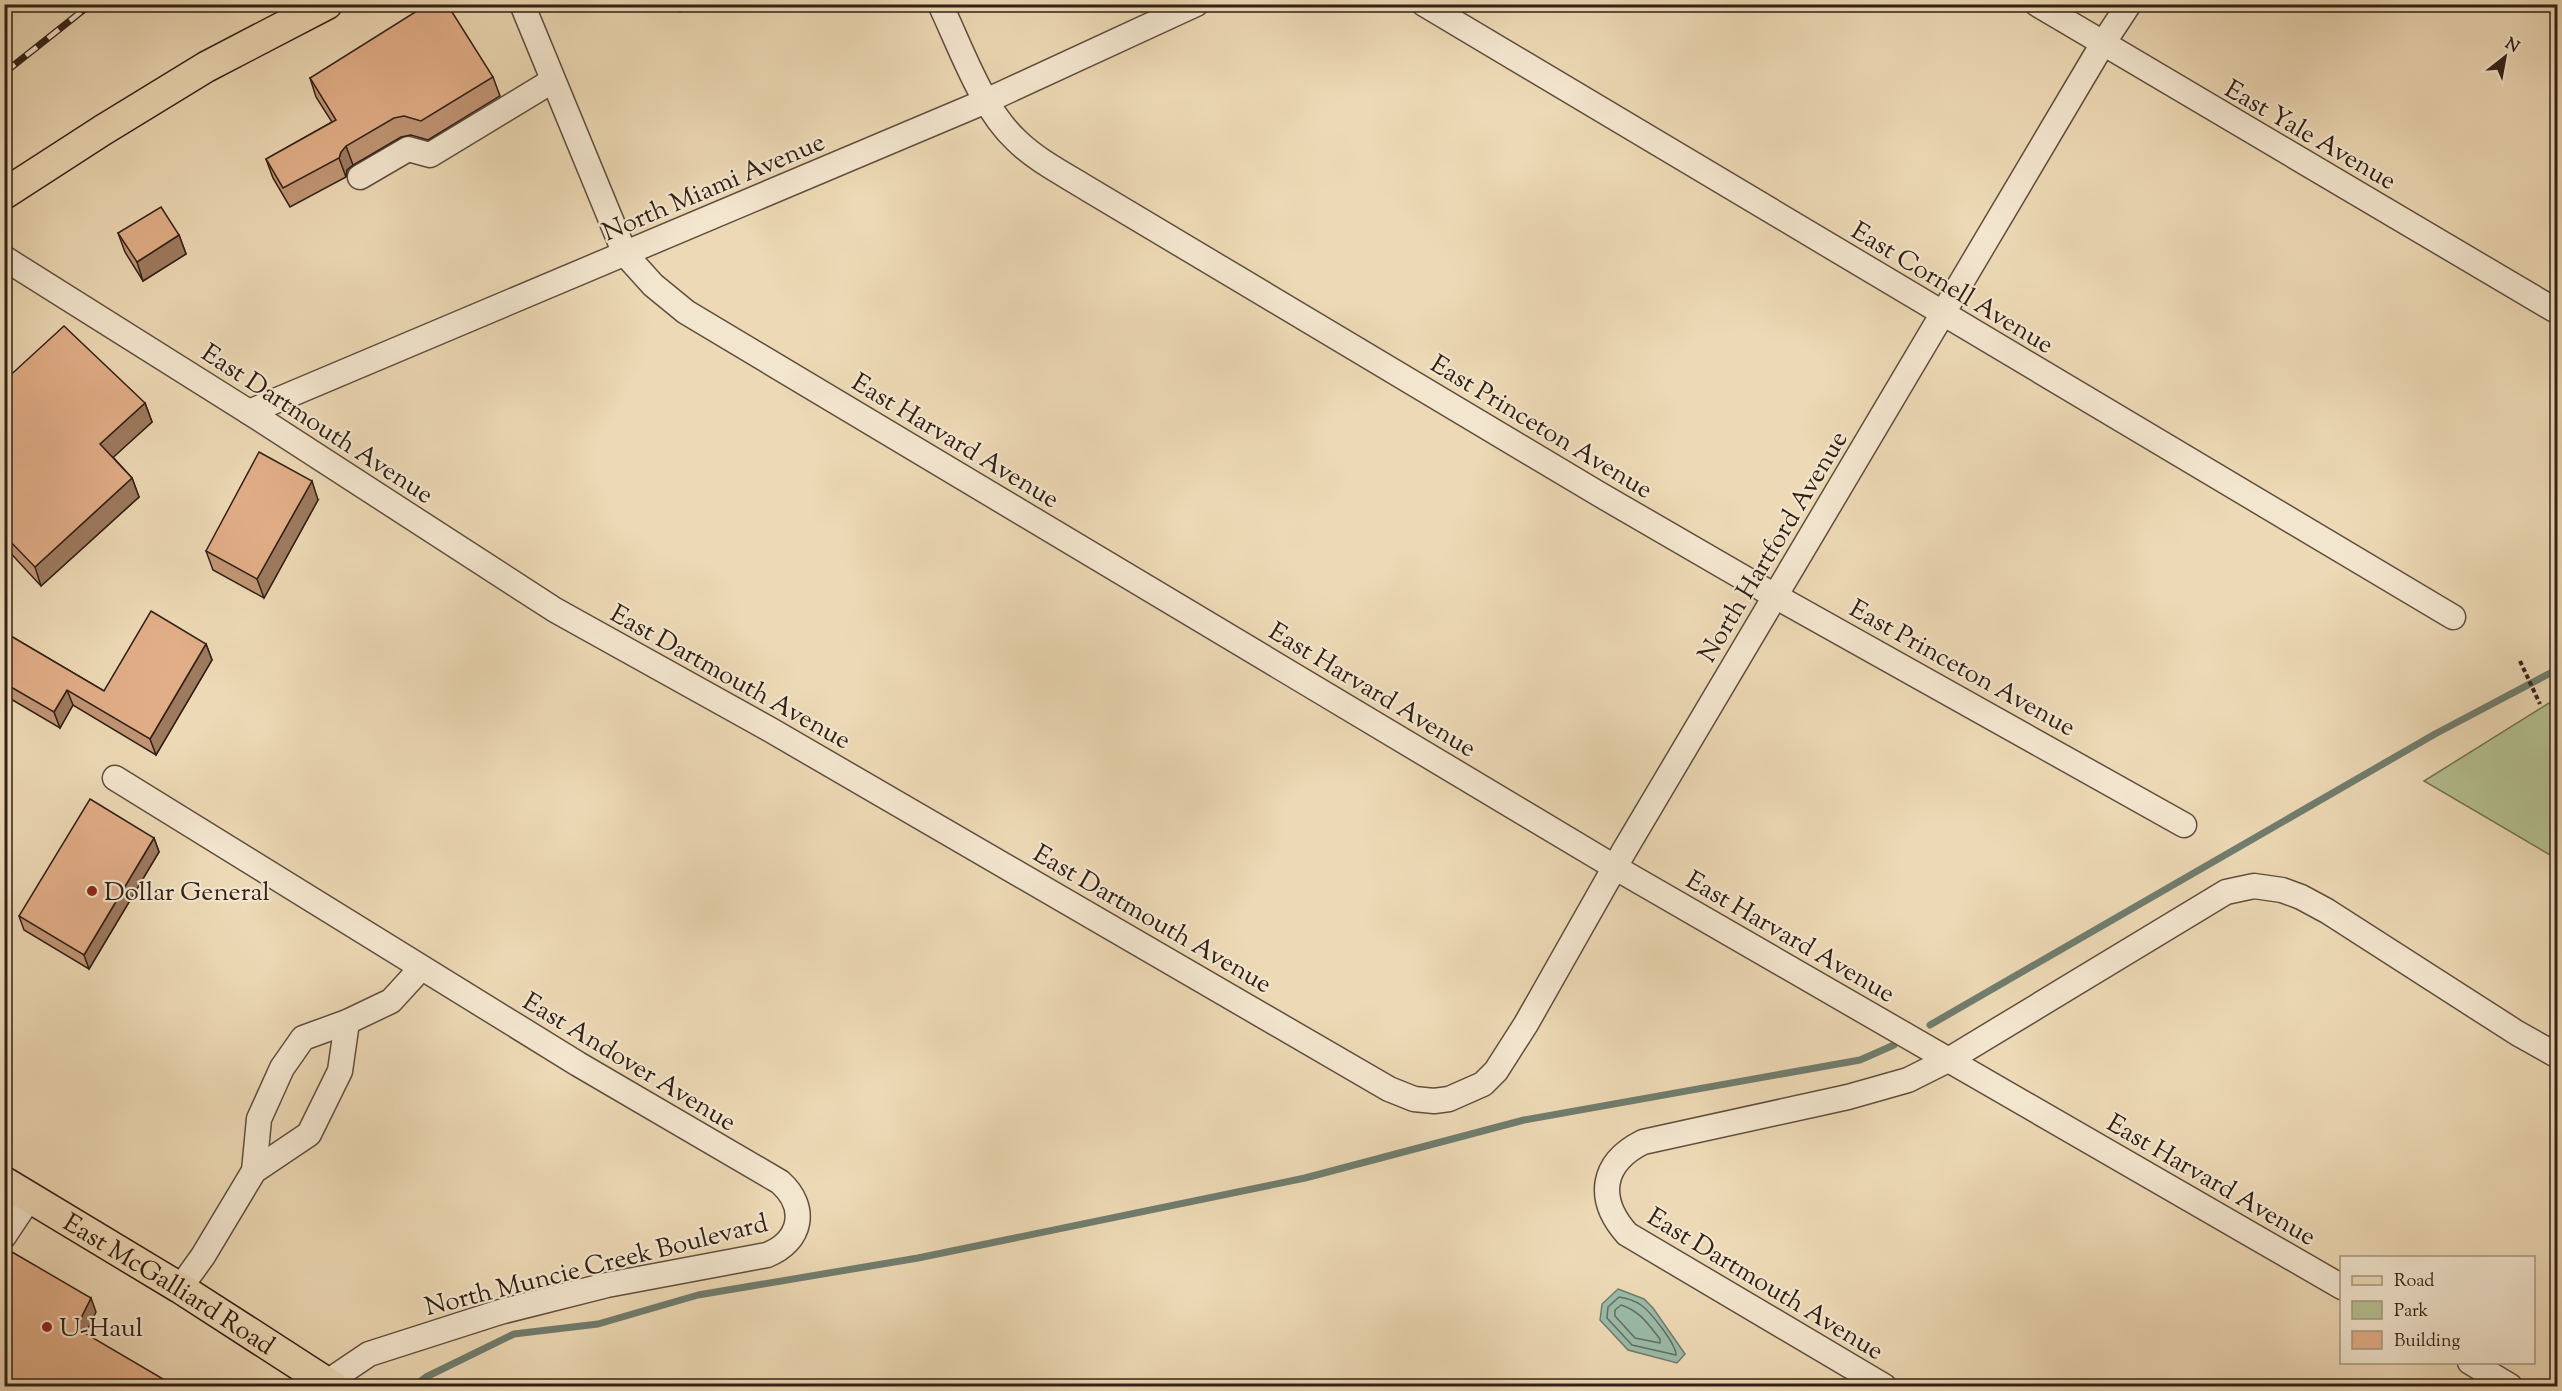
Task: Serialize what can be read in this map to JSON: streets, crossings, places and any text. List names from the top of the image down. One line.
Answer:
{"streets":{"main road":["East McGalliard Road"],"street":["East Yale Avenue","North Miami Avenue","East Cornell Avenue","East Dartmouth Avenue","East Princeton Avenue","East Harvard Avenue","North Hartford Avenue","East Andover Avenue","North Muncie Creek Boulevard"]},"crossings":[["East Yale Avenue","North Hartford Avenue"],["North Miami Avenue","East Dartmouth Avenue"],["North Miami Avenue","East Princeton Avenue"],["North Miami Avenue","East Harvard Avenue"],["East Cornell Avenue","North Hartford Avenue"],["East Dartmouth Avenue","East Harvard Avenue"],["East Dartmouth Avenue","North Hartford Avenue"],["East Princeton Avenue","North Hartford Avenue"],["East Harvard Avenue","North Hartford Avenue"],["East Andover Avenue","North Muncie Creek Boulevard"],["North Muncie Creek Boulevard","East McGalliard Road"]],"places":["Dollar General","U-Haul"],"legend":["Road","Park","Building"],"north":"top right"}
